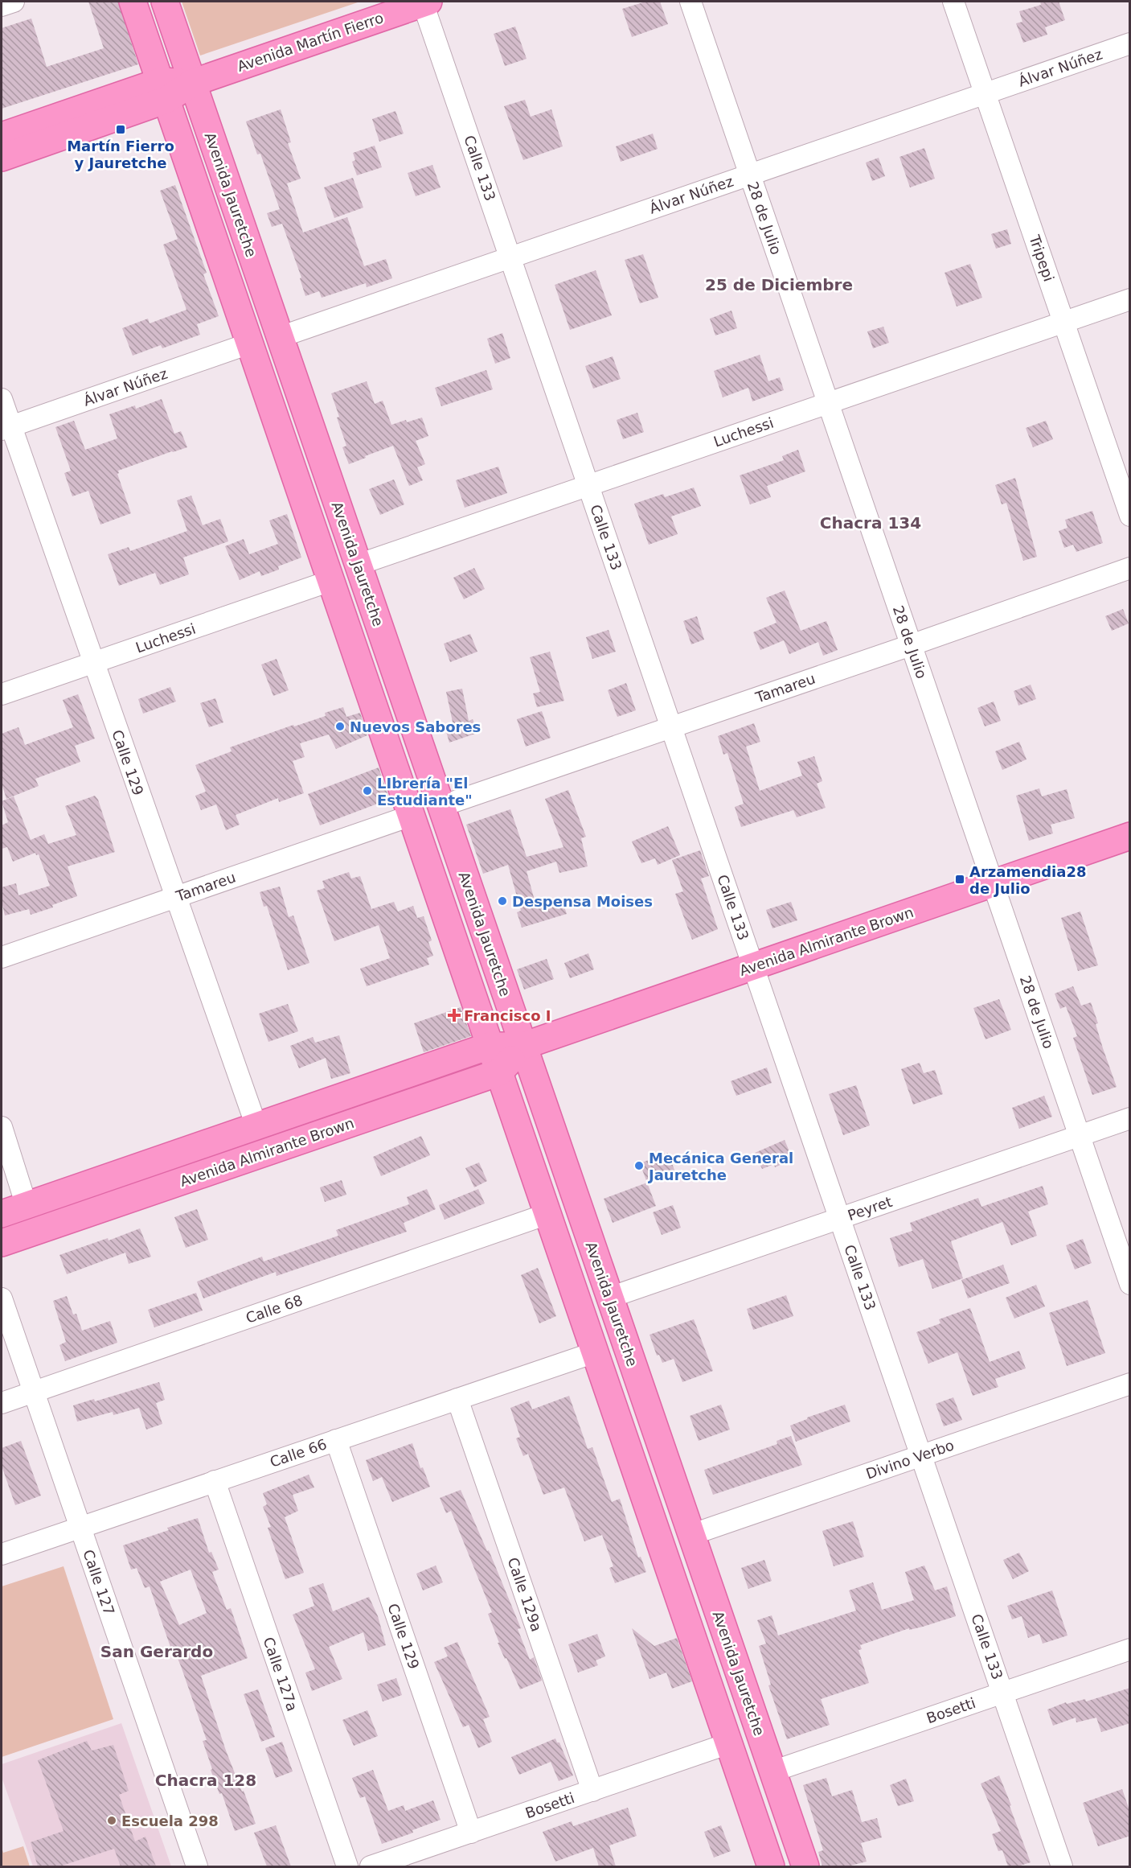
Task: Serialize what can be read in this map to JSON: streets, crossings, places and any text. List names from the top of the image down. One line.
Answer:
{"streets":{"main road":["Avenida Martín Fierro","Avenida Jauretche","Avenida Almirante Brown"],"street":["Álvar Núñez","Calle 133","28 de Julio","Tripepi","Luchessi","Tamareu","Calle 129","Peyret","Calle 68","Calle 66","Divino Verbo","Calle 127","Calle 129a","Calle 127a","Bosetti"]},"crossings":[["Avenida Martín Fierro","Calle 133"],["Avenida Martín Fierro","Avenida Jauretche"],["Álvar Núñez","Calle 133"],["Álvar Núñez","Avenida Jauretche"],["Álvar Núñez","28 de Julio"],["Álvar Núñez","Tripepi"],["Álvar Núñez","Calle 129"],["Calle 133","Luchessi"],["Calle 133","Tamareu"],["Calle 133","Avenida Almirante Brown"],["Calle 133","Peyret"],["Calle 133","Divino Verbo"],["Calle 133","Bosetti"],["Avenida Jauretche","Luchessi"],["Avenida Jauretche","Tamareu"],["Avenida Jauretche","Avenida Almirante Brown"],["Avenida Jauretche","Peyret"],["Avenida Jauretche","Calle 68"],["Avenida Jauretche","Calle 66"],["Avenida Jauretche","Divino Verbo"],["Avenida Jauretche","Bosetti"],["28 de Julio","Luchessi"],["28 de Julio","Tamareu"],["28 de Julio","Avenida Almirante Brown"],["28 de Julio","Peyret"],["Tripepi","Luchessi"],["Luchessi","Calle 129"],["Tamareu","Calle 129"],["Calle 129","Avenida Almirante Brown"],["Calle 129","Calle 66"],["Calle 129","Bosetti"],["Calle 68","Calle 127"],["Calle 66","Calle 127"],["Calle 66","Calle 129a"],["Calle 66","Calle 127a"],["Calle 129a","Bosetti"]],"districts":["25 de Diciembre","Chacra 134","San Gerardo","Chacra 128"],"places":{"transit":["Martín Fierro y Jauretche","Arzamendia28 de Julio"],"other":["Nuevos Sabores","LIbrería \"El Estudiante\"","Despensa Moises","Mecánica General Jauretche","Escuela 298"],"health":["Francisco I"]}}
